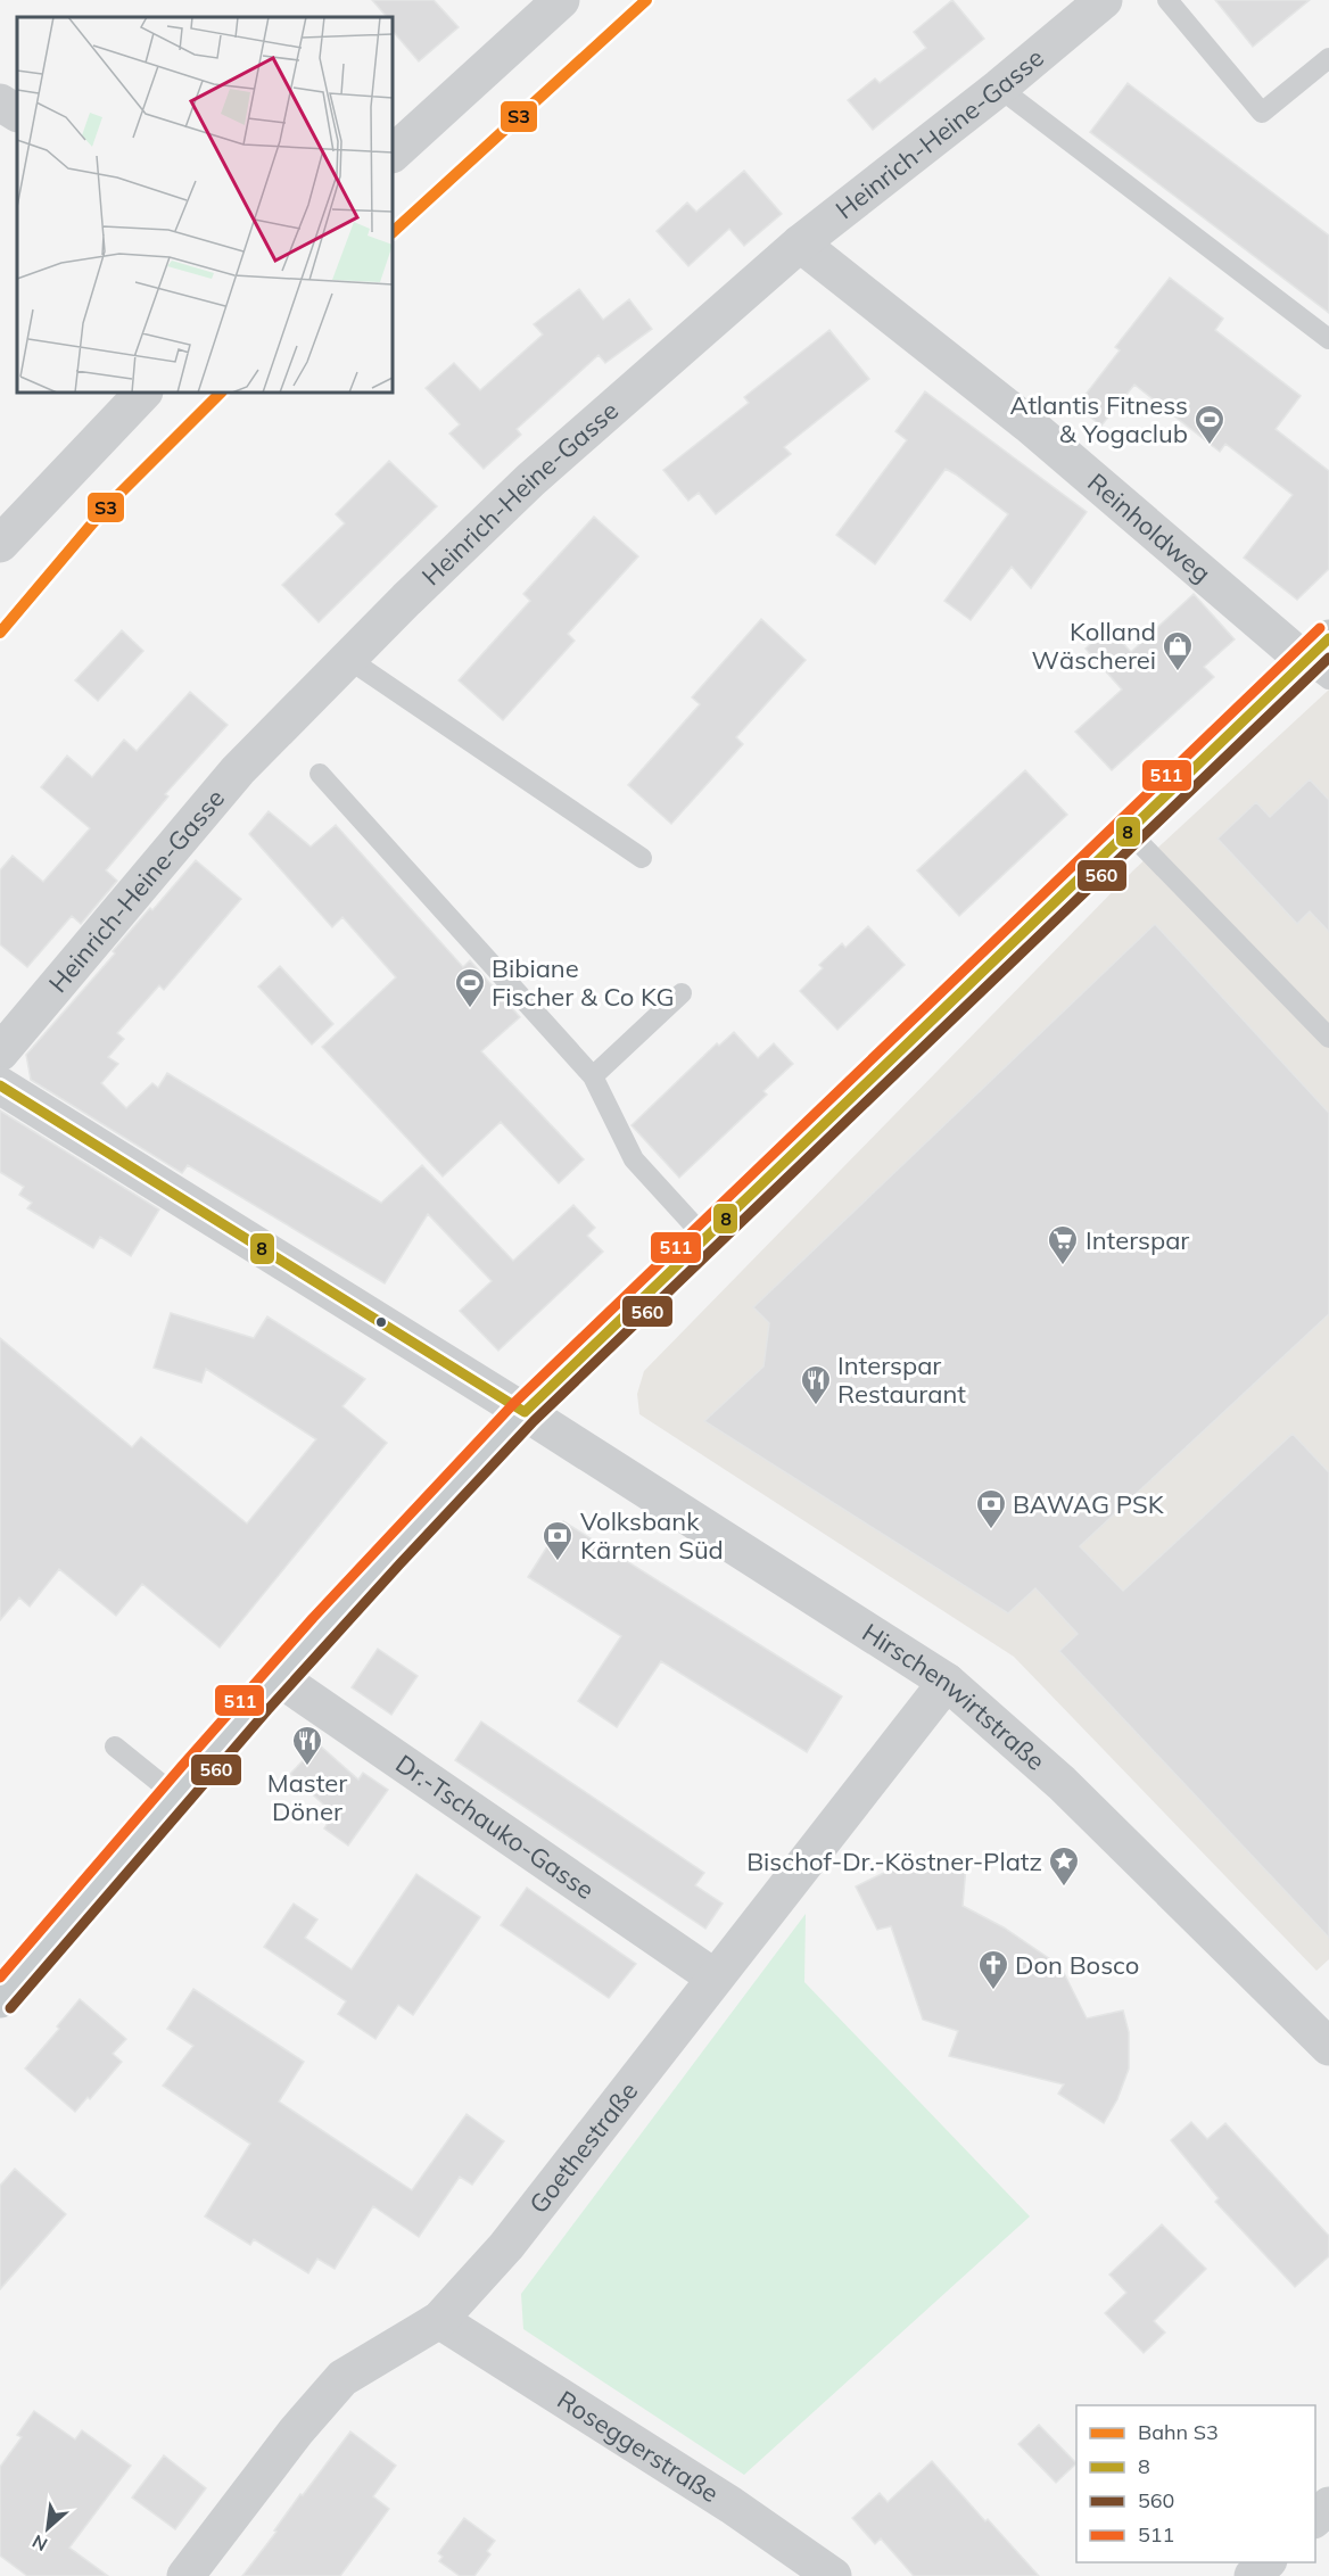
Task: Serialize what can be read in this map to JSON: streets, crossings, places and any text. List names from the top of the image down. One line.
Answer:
{"streets":{"street":["Heinrich-Heine-Gasse","Reinholdweg","Hirschenwirtstraße","Dr.-Tschauko-Gasse","Goethestraße","Roseggerstraße"]},"crossings":[["Heinrich-Heine-Gasse","Reinholdweg"],["Hirschenwirtstraße","Goethestraße"],["Dr.-Tschauko-Gasse","Goethestraße"],["Goethestraße","Roseggerstraße"]],"places":{"sports":["Atlantis Fitness & Yogaclub","Bibiane Fischer & Co KG"],"shop":["Kolland Wäscherei"],"supermarket":["Interspar"],"restaurant":["Interspar Restaurant","Master Döner"],"bank":["BAWAG PSK","Volksbank Kärnten Süd"],"place":["Bischof-Dr.-Köstner-Platz"],"church":["Don Bosco"]},"lines":["rail line S3","transit line 511","transit line 8","transit line 560"],"legend":["Bahn S3","8","560","511"],"north":"bottom left"}
